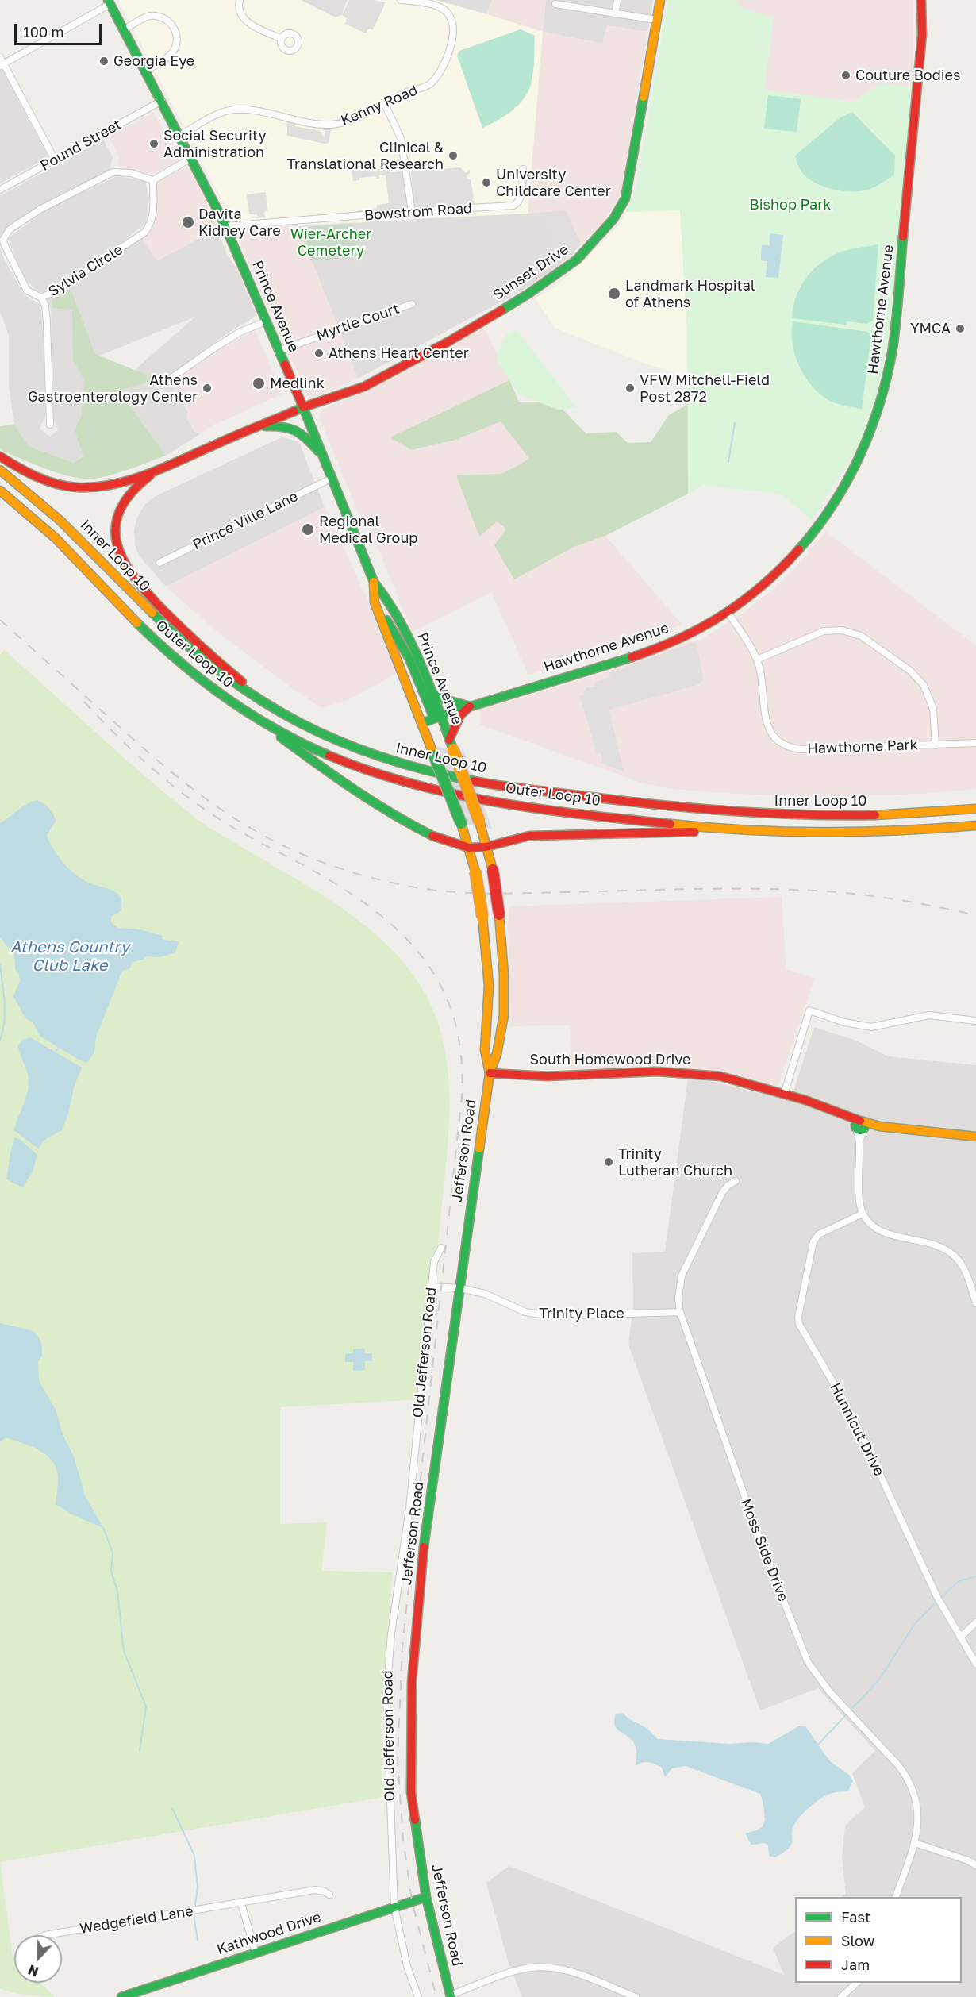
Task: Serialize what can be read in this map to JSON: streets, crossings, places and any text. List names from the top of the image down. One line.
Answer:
{"streets":{"main road":["Sunset Drive","Prince Avenue","Hawthorne Avenue","Inner Loop 10","Outer Loop 10","South Homewood Drive","Jefferson Road","Kathwood Drive"],"street":["Kenny Road","Pound Street","Bowstrom Road","Sylvia Circle","Myrtle Court","Prince Ville Lane","Hawthorne Park","Trinity Place","Old Jefferson Road","Hunnicut Drive","Moss Side Drive","Wedgefield Lane"]},"crossings":[["Kenny Road","Prince Avenue"],["Pound Street","Prince Avenue"],["Bowstrom Road","Prince Avenue"],["Sunset Drive","Prince Avenue"],["Prince Avenue","Hawthorne Avenue"],["Prince Avenue","Myrtle Court"],["Prince Avenue","Prince Ville Lane"],["Prince Avenue","Jefferson Road"],["Hawthorne Avenue","Hawthorne Park"],["South Homewood Drive","Jefferson Road"],["Jefferson Road","Trinity Place"],["Jefferson Road","Kathwood Drive"],["Trinity Place","Old Jefferson Road"],["Trinity Place","Moss Side Drive"],["Old Jefferson Road","Kathwood Drive"]],"water":["Athens Country Club Lake"],"parks":["Bishop Park","Wier-Archer Cemetery"],"places":["Georgia Eye","Couture Bodies","Social Security Administration","Clinical & Translational Research","University Childcare Center","Davita Kidney Care","Landmark Hospital of Athens","YMCA","Athens Heart Center","Medlink","Athens Gastroenterology Center","VFW Mitchell-Field Post 2872","Regional Medical Group","Trinity Lutheran Church"],"legend":["Fast","Slow","Jam"],"scale_bar":"100 m","north":"bottom"}
